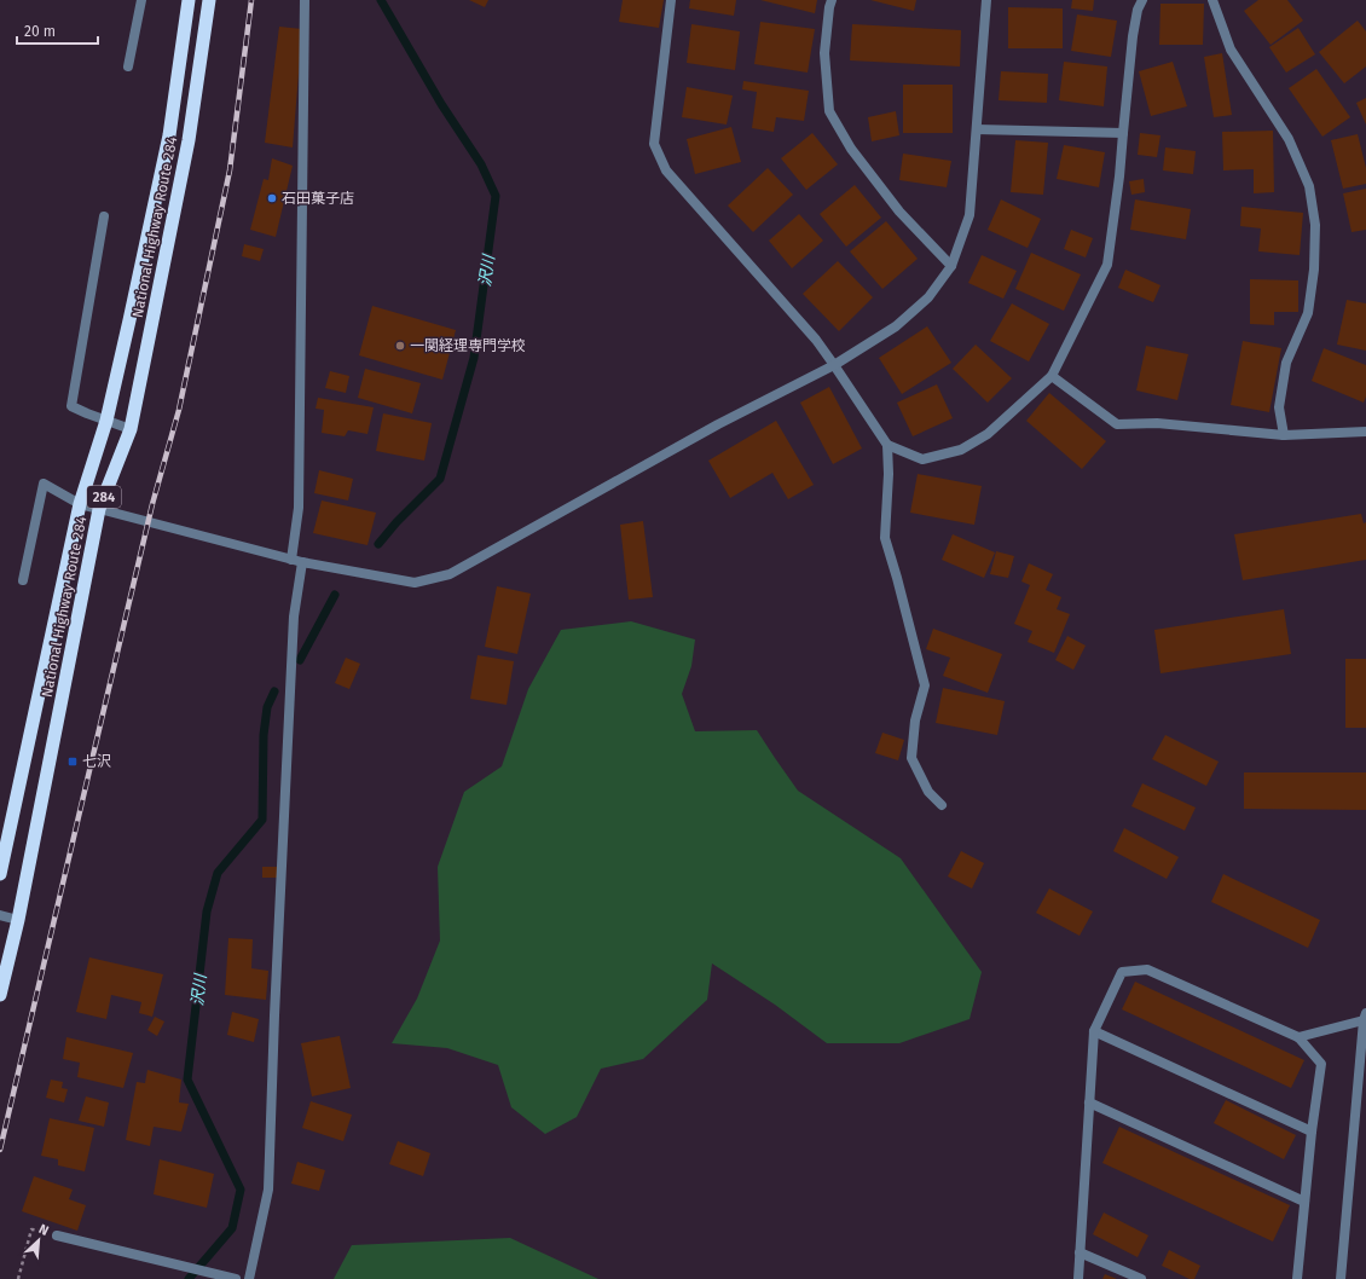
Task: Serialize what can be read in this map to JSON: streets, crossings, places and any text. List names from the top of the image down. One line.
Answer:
{"streets":{"highway":["National Highway Route 284","284"]},"water":["沢川"],"places":{"other":["石田菓子店","一関経理専門学校"],"transit":["七沢"]},"scale_bar":"20 m","north":"top right"}
